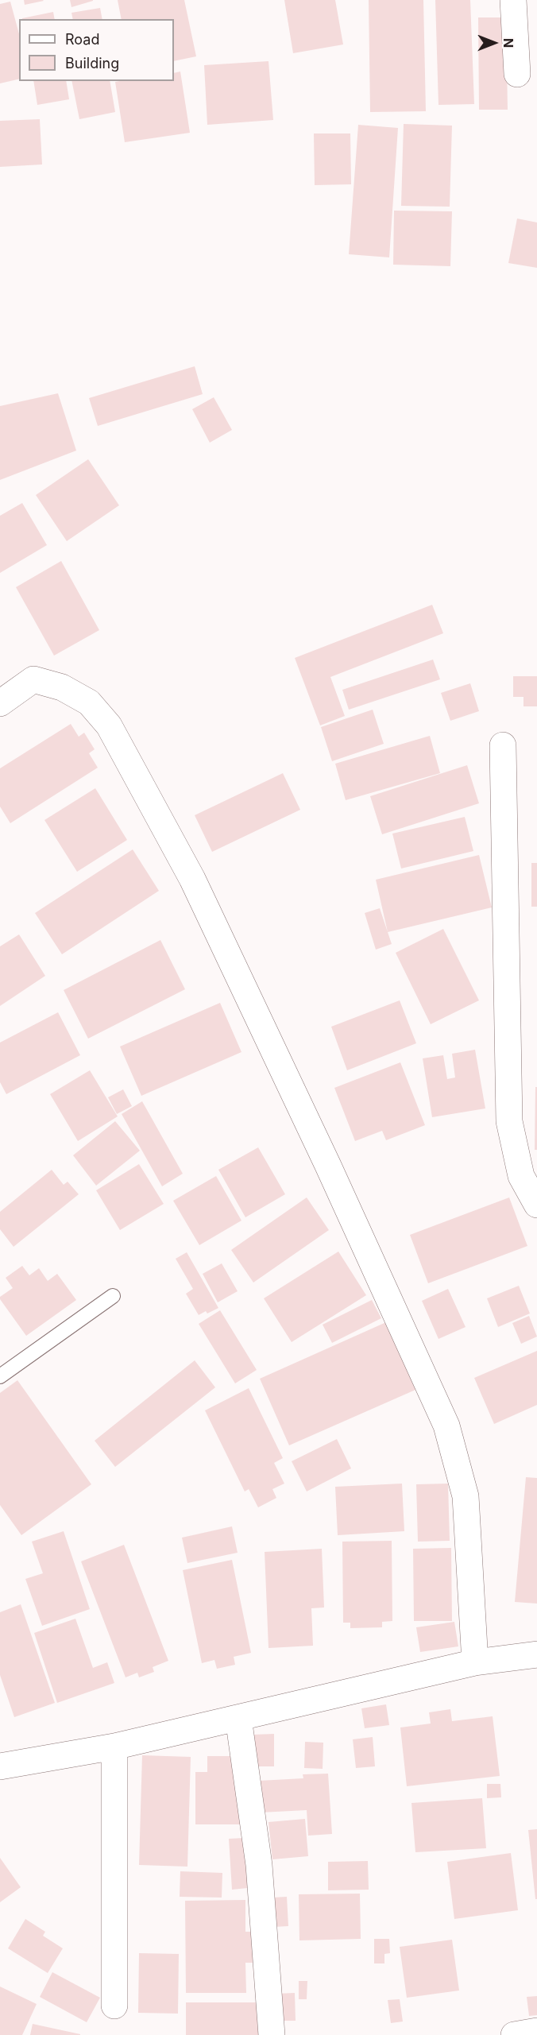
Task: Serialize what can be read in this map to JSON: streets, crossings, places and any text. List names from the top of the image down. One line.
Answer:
{"legend":["Road","Building"],"north":"right"}
